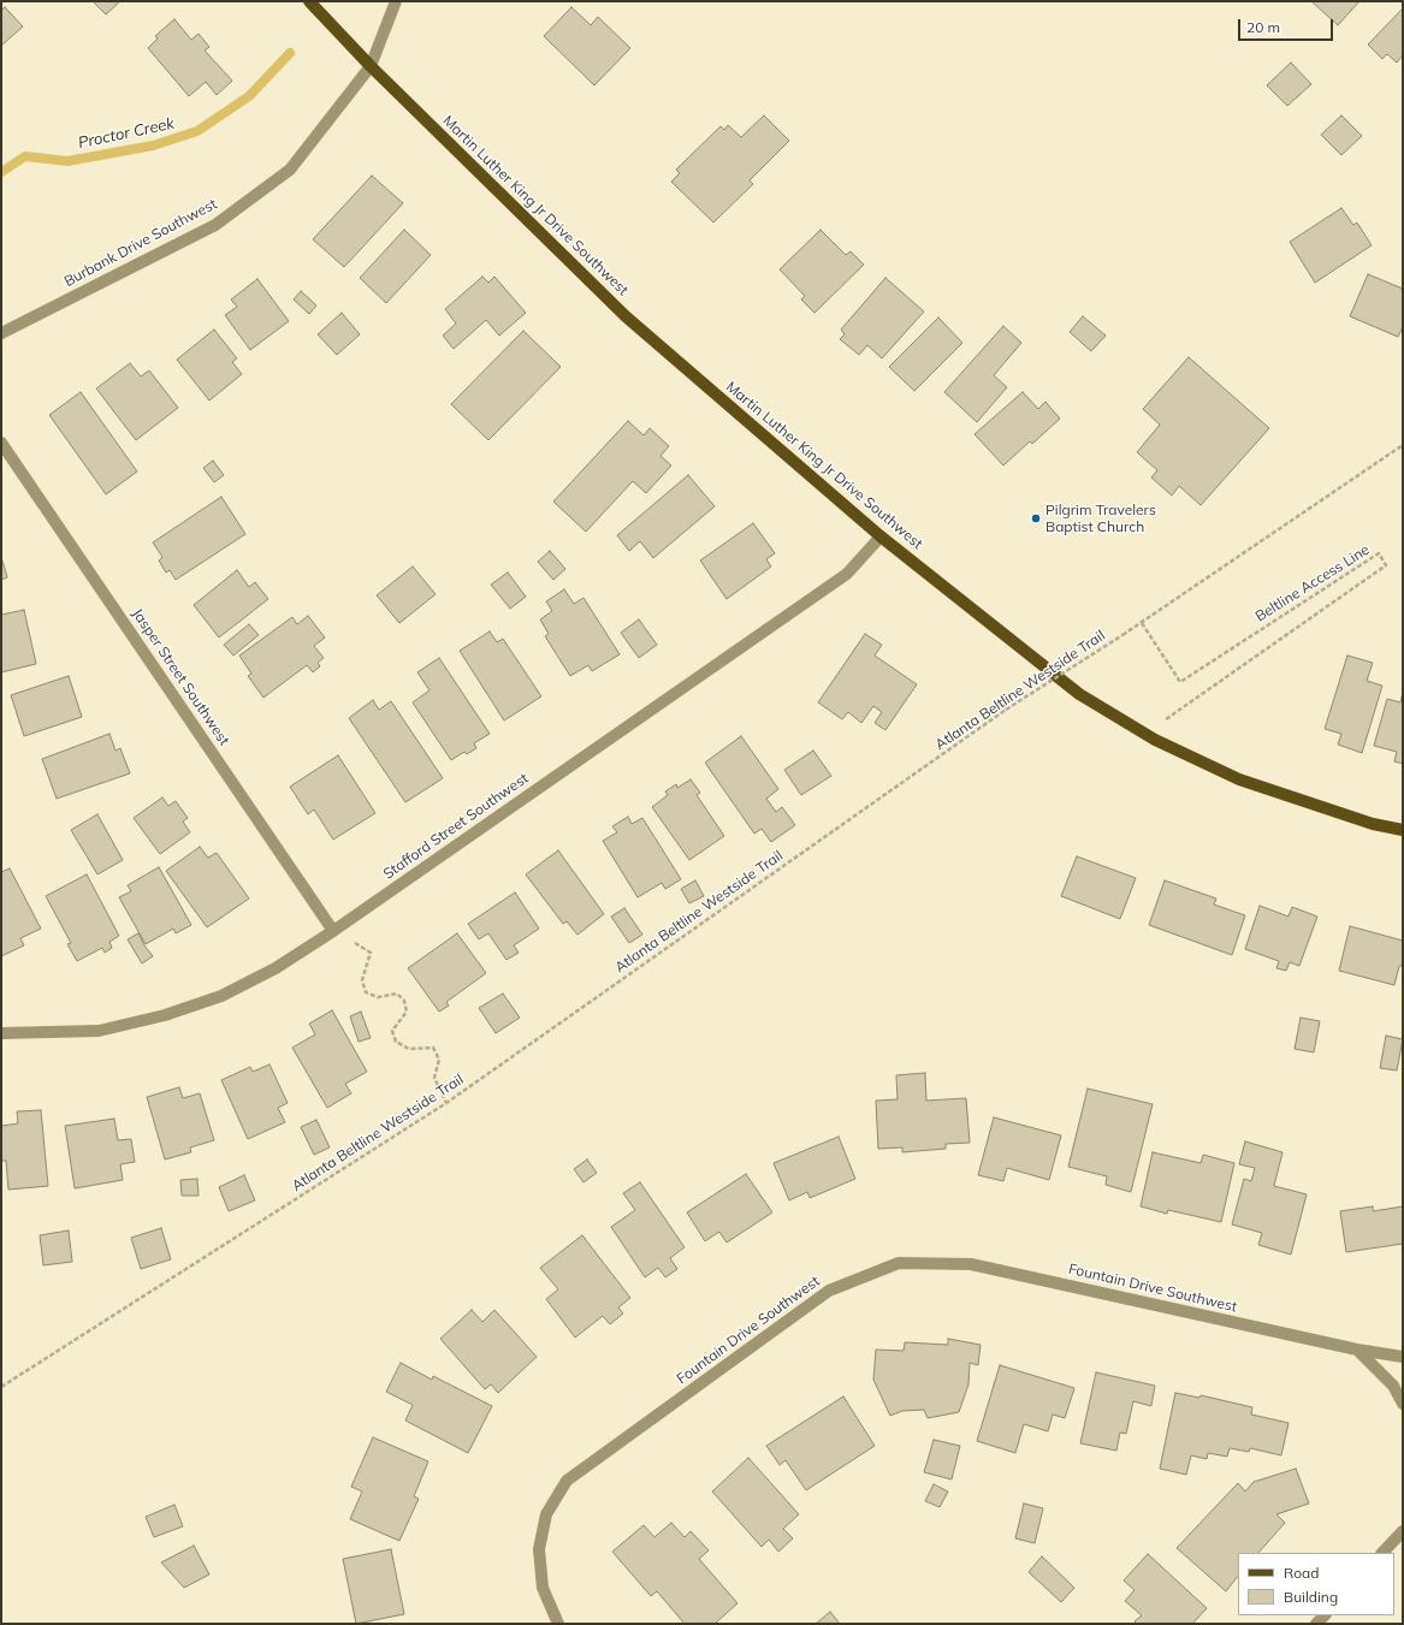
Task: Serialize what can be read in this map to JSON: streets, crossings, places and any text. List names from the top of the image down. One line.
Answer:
{"streets":{"main road":["Martin Luther King Jr Drive Southwest"],"street":["Burbank Drive Southwest","Jasper Street Southwest","Stafford Street Southwest","Fountain Drive Southwest"],"path":["Beltline Access Line","Atlanta Beltline Westside Trail"]},"crossings":[["Martin Luther King Jr Drive Southwest","Burbank Drive Southwest"],["Martin Luther King Jr Drive Southwest","Beltline Access Line"],["Martin Luther King Jr Drive Southwest","Stafford Street Southwest"],["Beltline Access Line","Atlanta Beltline Westside Trail"],["Jasper Street Southwest","Stafford Street Southwest"]],"water":["Proctor Creek"],"places":["Pilgrim Travelers Baptist Church"],"legend":["Road","Building"],"scale_bar":"20 m"}
